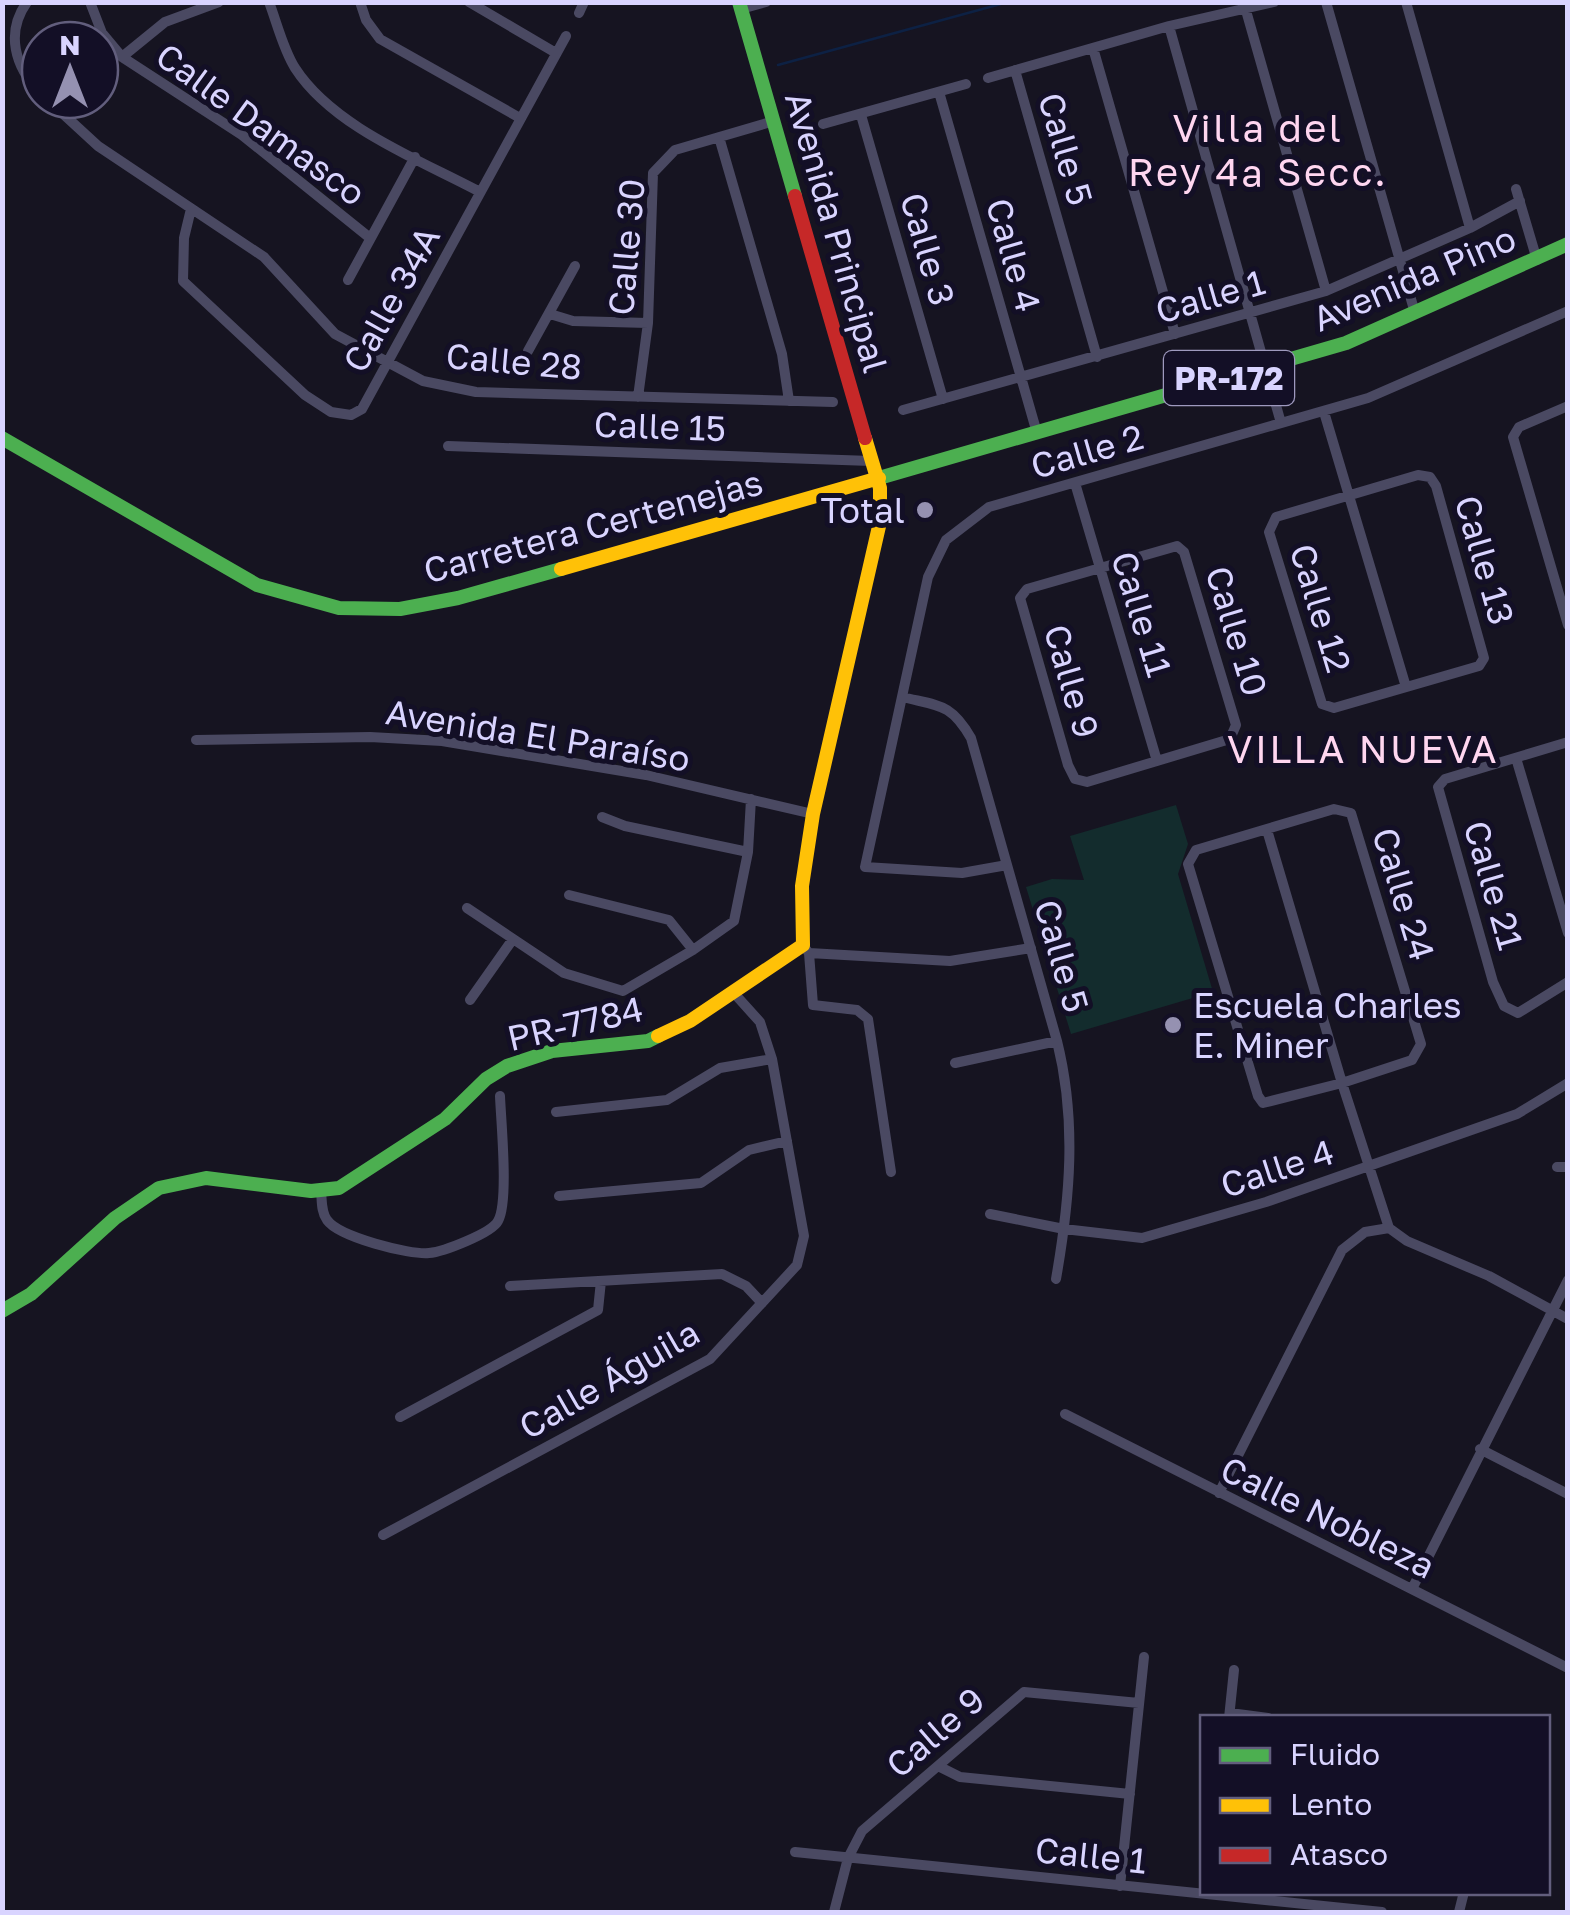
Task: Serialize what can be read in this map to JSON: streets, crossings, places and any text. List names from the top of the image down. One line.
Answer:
{"streets":{"street":["Calle Damasco","Calle 5","Avenida Principal","Calle 30","Calle 3","Calle 4","Avenida Pino","Calle 1","Calle 34A","Calle 28","PR-172","Calle 15","Calle 2","Carretera Certenejas","Calle 13","Calle 12","Calle 11","Calle 10","Calle 9","Avenida El Paraíso","Calle 21","Calle 24","PR-7784","Calle Águila","Calle Nobleza"]},"crossings":[["Calle 5","Calle 4"],["Calle 5","Calle 1"],["Calle 5","Calle 2"],["Avenida Principal","Calle 30"],["Avenida Principal","Avenida Pino"],["Avenida Principal","Calle 15"],["Avenida Principal","Carretera Certenejas"],["Calle 30","Calle 28"],["Calle 3","Calle 1"],["Calle 4","Avenida Pino"],["Calle 4","Calle 1"],["Avenida Pino","Calle 1"],["Avenida Pino","Carretera Certenejas"],["Calle 1","Calle 9"],["Calle 34A","Calle 28"],["Calle 2","Calle 11"],["Calle 13","Calle 12"],["Calle 11","Calle 10"],["Calle 11","Calle 9"],["Calle 10","Calle 9"],["PR-7784","Calle Águila"]],"districts":["Villa del Rey 4ª Secc.","VILLA NUEVA"],"places":["Total","Escuela Charles E. Miner"],"legend":["Fluido","Lento","Atasco"],"north":"top"}
